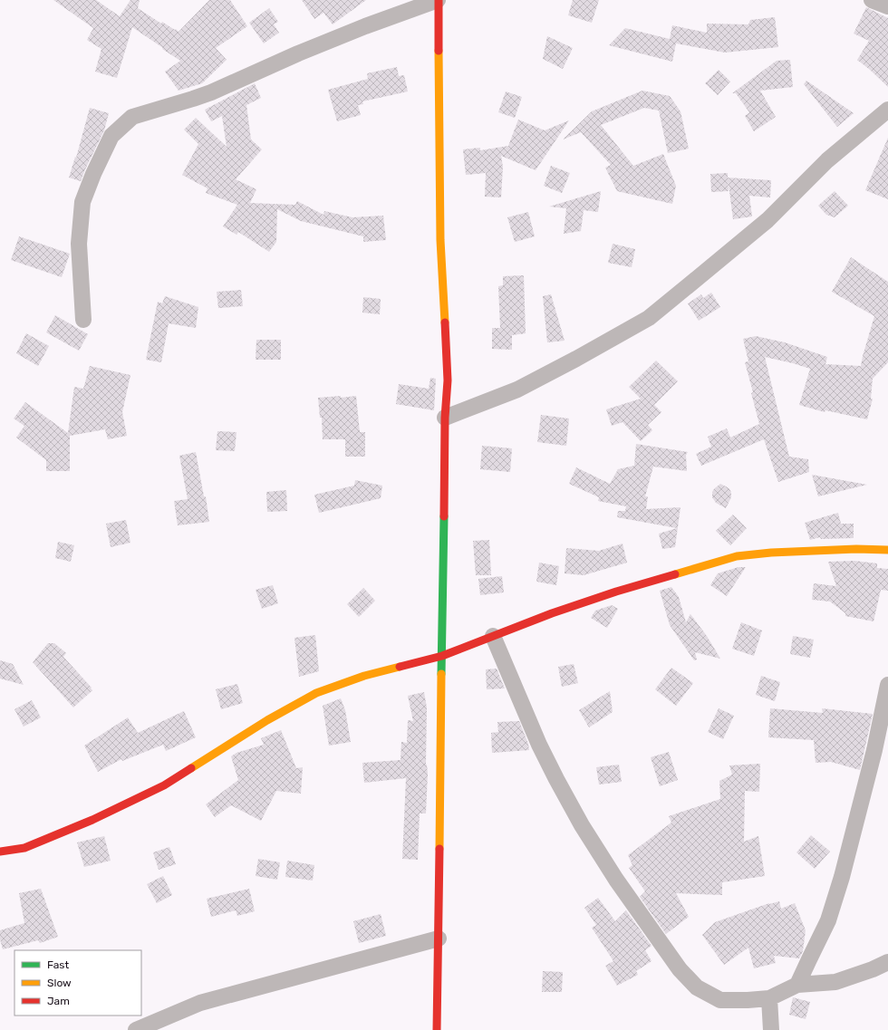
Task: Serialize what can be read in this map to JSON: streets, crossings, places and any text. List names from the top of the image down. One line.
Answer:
{"legend":["Fast","Slow","Jam"]}
